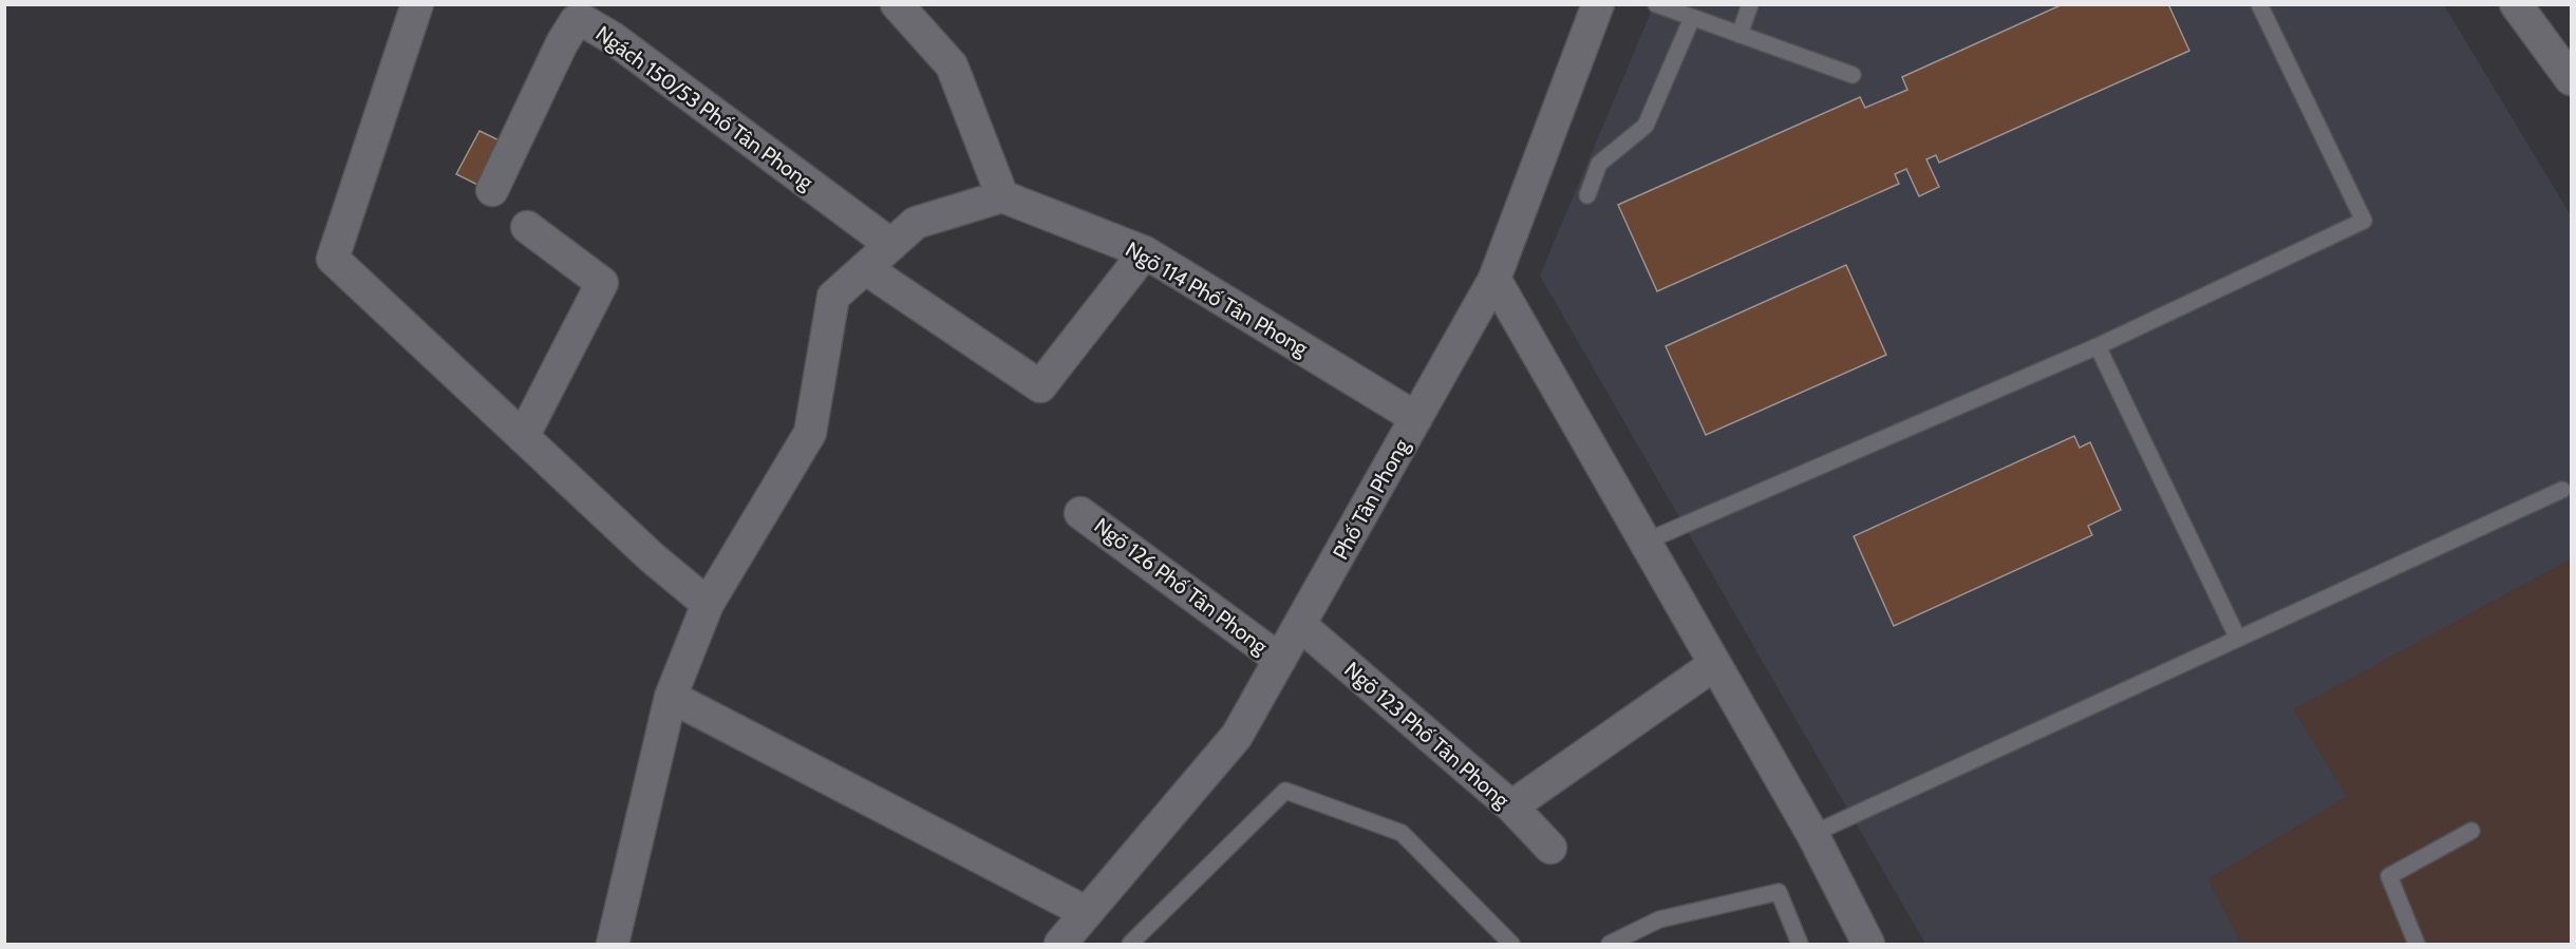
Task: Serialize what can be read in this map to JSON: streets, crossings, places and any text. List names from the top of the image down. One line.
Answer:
{"streets":{"street":["Ngách 150/53 Phố Tân Phong","Ngõ 114 Phố Tân Phong","Phố Tân Phong","Ngõ 126 Phố Tân Phong","Ngõ 123 Phố Tân Phong"]},"crossings":[["Ngõ 114 Phố Tân Phong","Phố Tân Phong"],["Phố Tân Phong","Ngõ 126 Phố Tân Phong"],["Phố Tân Phong","Ngõ 123 Phố Tân Phong"]]}
